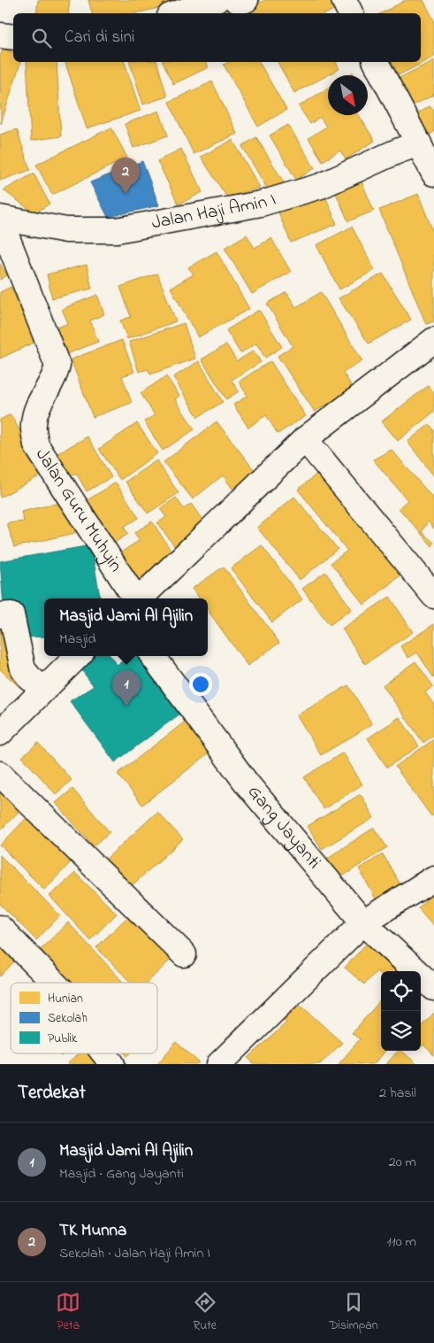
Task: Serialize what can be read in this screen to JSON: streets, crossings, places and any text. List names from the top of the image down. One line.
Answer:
{"streets":{"street":["Jalan Haji Amin I","Jalan Guru Muhyin","Gang Jayanti"]},"crossings":[["Jalan Haji Amin I","Jalan Guru Muhyin"]],"legend":["Hunian","Sekolah","Publik"],"north":"bottom right","page":{"search":"Cari di sini","pins":["2","1"],"popup":["Masjid Jami Al Ajilin","Masjid"],"heading":["Terdekat","2 hasil"],"list":[{"mark":"1","name":"Masjid Jami Al Ajilin","note":"Masjid · Gang Jayanti","value":"20 m"},{"mark":"2","name":"TK Munna","note":"Sekolah · Jalan Haji Amin I","value":"110 m"}],"nav":["Peta","Rute","Disimpan"]}}
